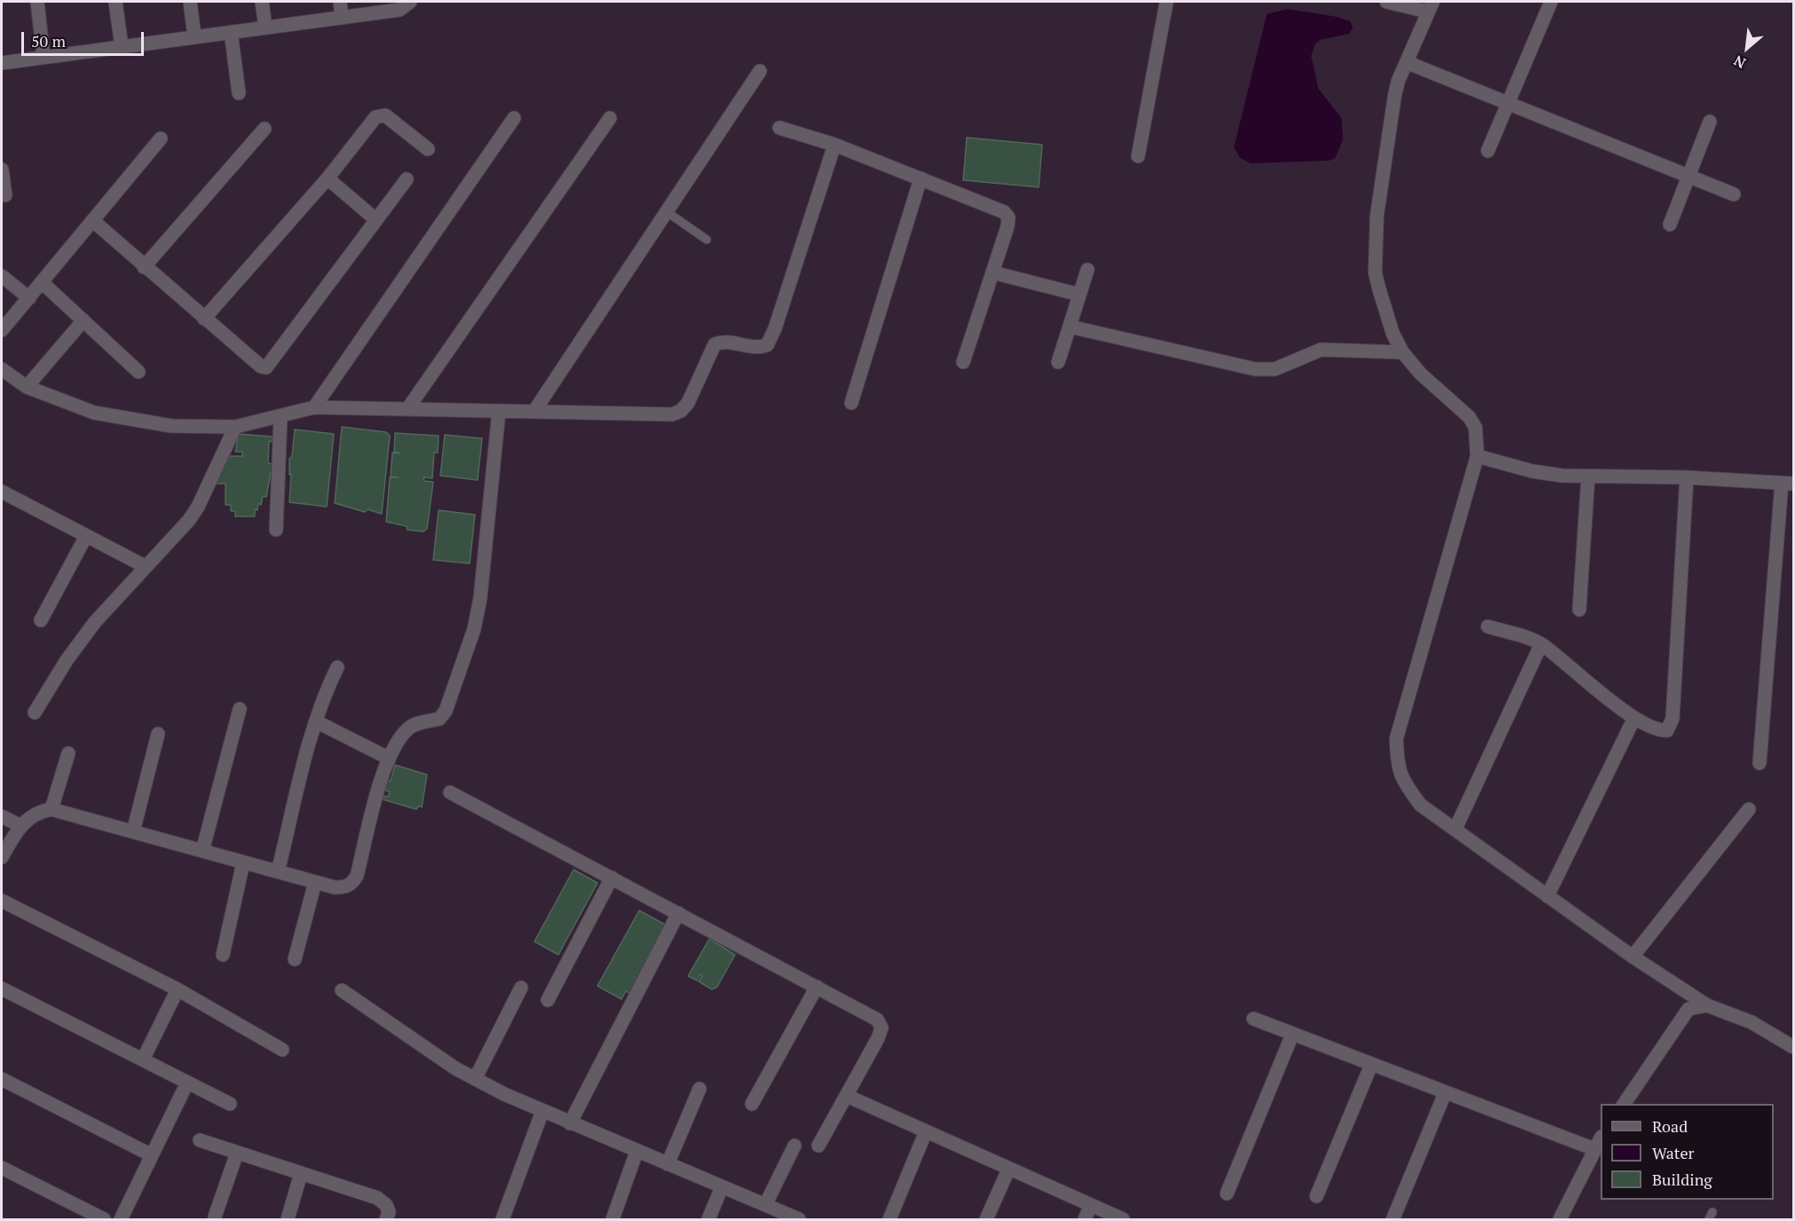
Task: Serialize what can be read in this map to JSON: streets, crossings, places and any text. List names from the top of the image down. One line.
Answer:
{"legend":["Road","Water","Building"],"scale_bar":"50 m","north":"bottom left"}
